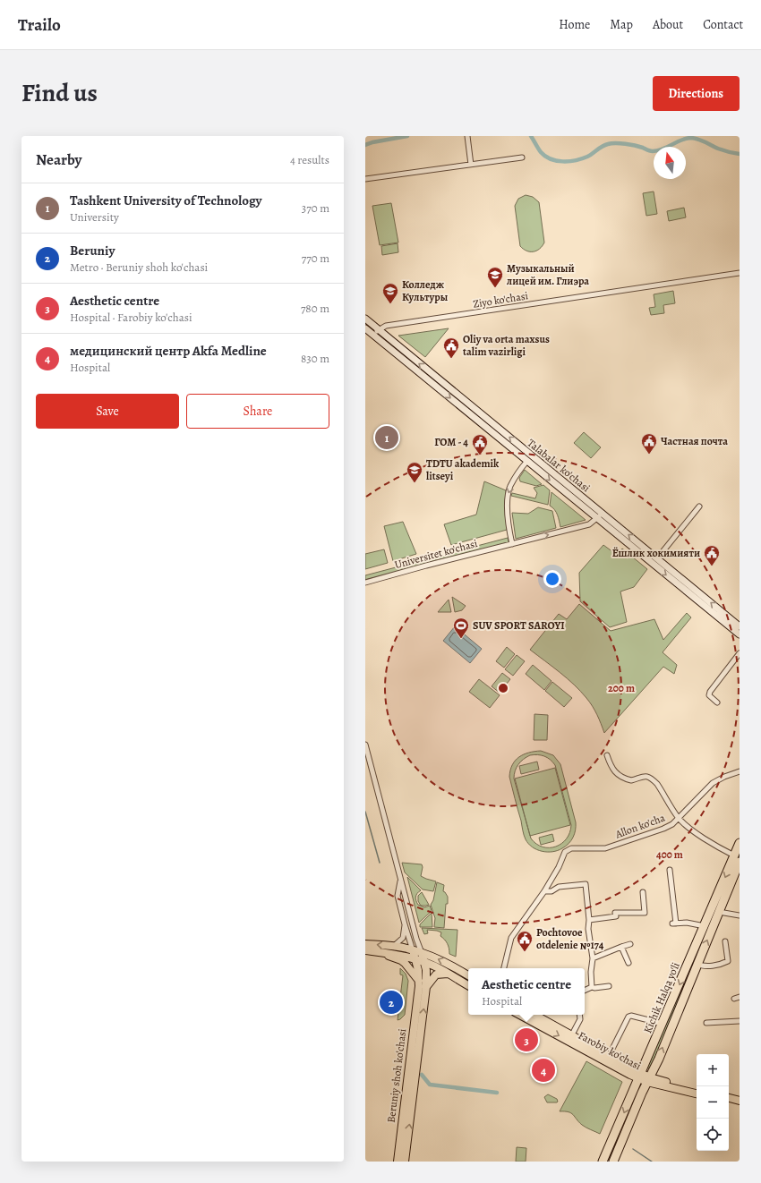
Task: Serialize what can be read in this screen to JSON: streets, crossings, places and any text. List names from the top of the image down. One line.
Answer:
{"streets":{"highway":["Kichik Halqa yo'li"],"main road":["Talabalar ko'chasi","Farobiy ko'chasi","Beruniy shoh ko'chasi"],"street":["Ziyo ko'chasi","Universitet ko'chasi","Allon ko'cha"]},"crossings":[["Ziyo ko'chasi","Talabalar ko'chasi"],["Talabalar ko'chasi","Universitet ko'chasi"],["Kichik Halqa yo'li","Farobiy ko'chasi"]],"one_way":["Universitet ko'chasi"],"places":{"school or university":["Музыкальный лицей им. Глиэра","Колледж Культуры","TDTU akademik litseyi"],"public building":["Oliy va orta maxsus talim vazirligi","Частная почта","ГОМ - 4","Ёшлик хокимияти","Pochtovoe otdelenie №174"],"sports":["SUV SPORT SAROYI"]},"north":"top","page":{"header":"Trailo","nav":["Home","Map","About","Contact"],"title":"Find us","buttons":["Directions",["Save","Share"]],"heading":["Nearby","4 results"],"list":[{"mark":"1","name":"Tashkent University of Technology","note":"University","value":"370 m"},{"mark":"2","name":"Beruniy","note":"Metro · Beruniy shoh ko'chasi","value":"770 m"},{"mark":"3","name":"Aesthetic centre","note":"Hospital · Farobiy ko'chasi","value":"780 m"},{"mark":"4","name":"медицинский центр Akfa Medline","note":"Hospital","value":"830 m"}],"pins":["1","2","3","4"],"popup":["Aesthetic centre","Hospital"],"map_buttons":["+","−"]},"rings":["200 m","400 m"]}
